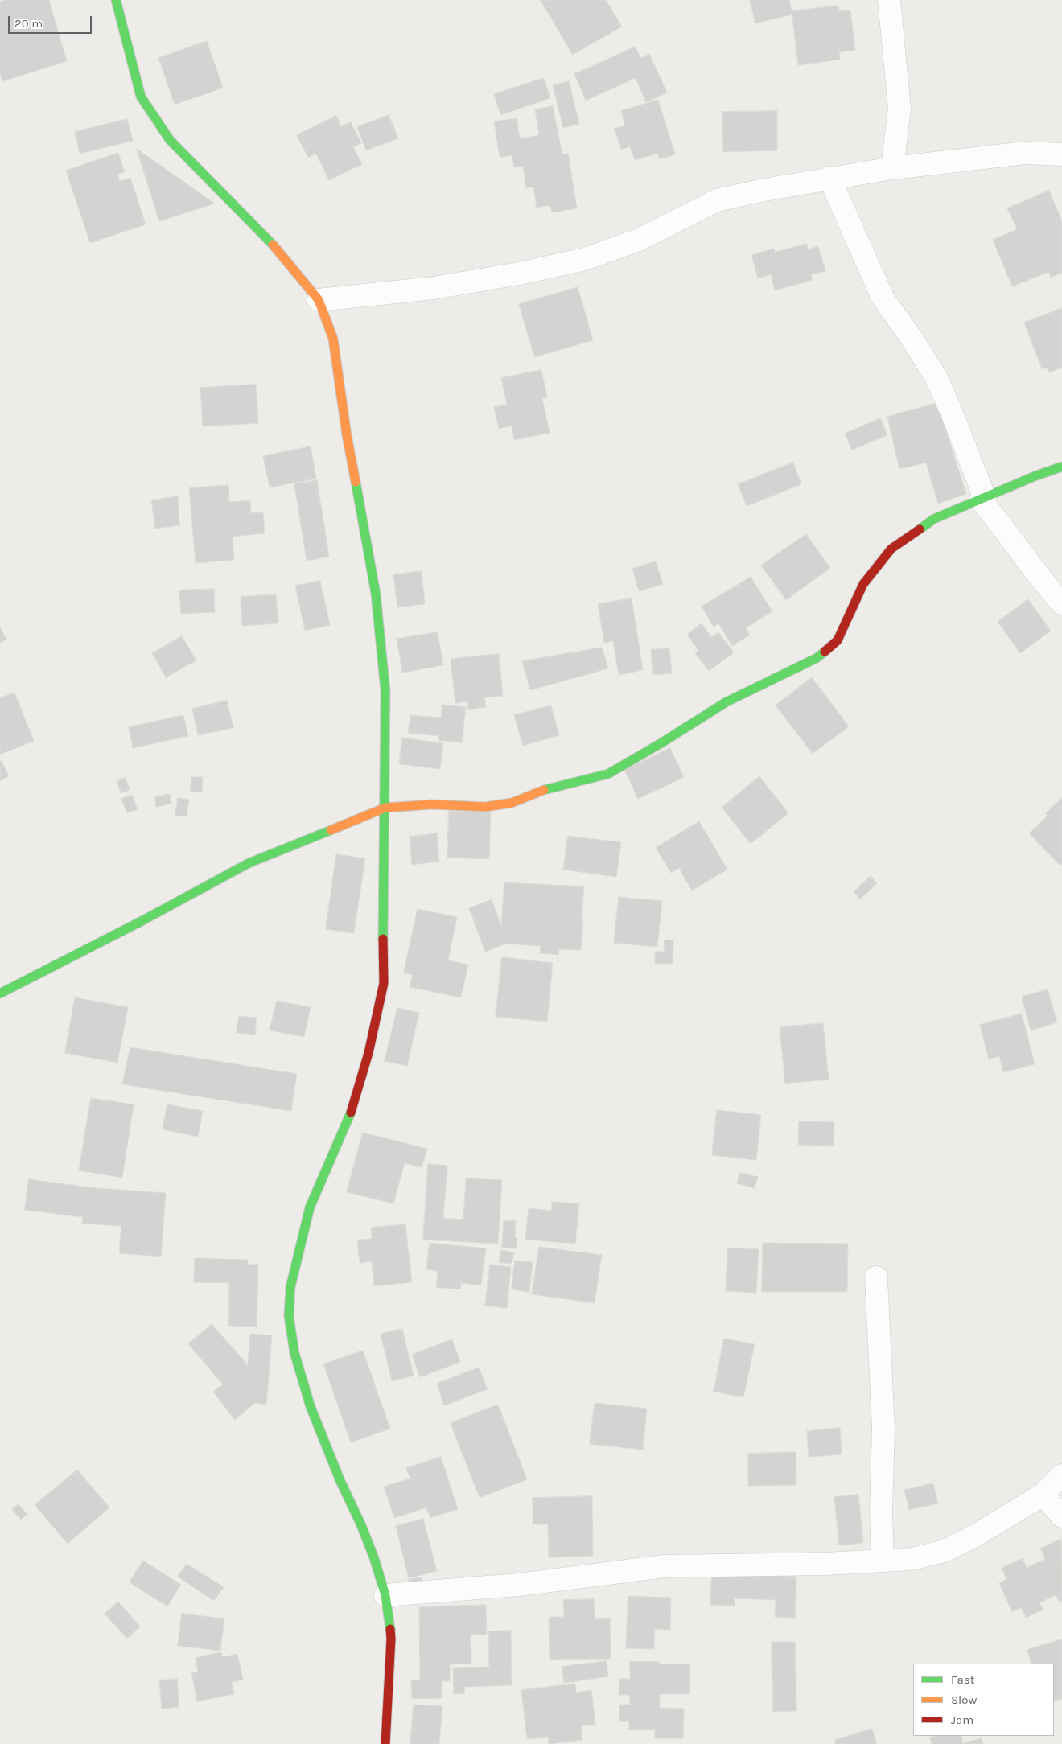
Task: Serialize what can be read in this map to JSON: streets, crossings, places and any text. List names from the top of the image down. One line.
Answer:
{"legend":["Fast","Slow","Jam"],"scale_bar":"20 m"}
